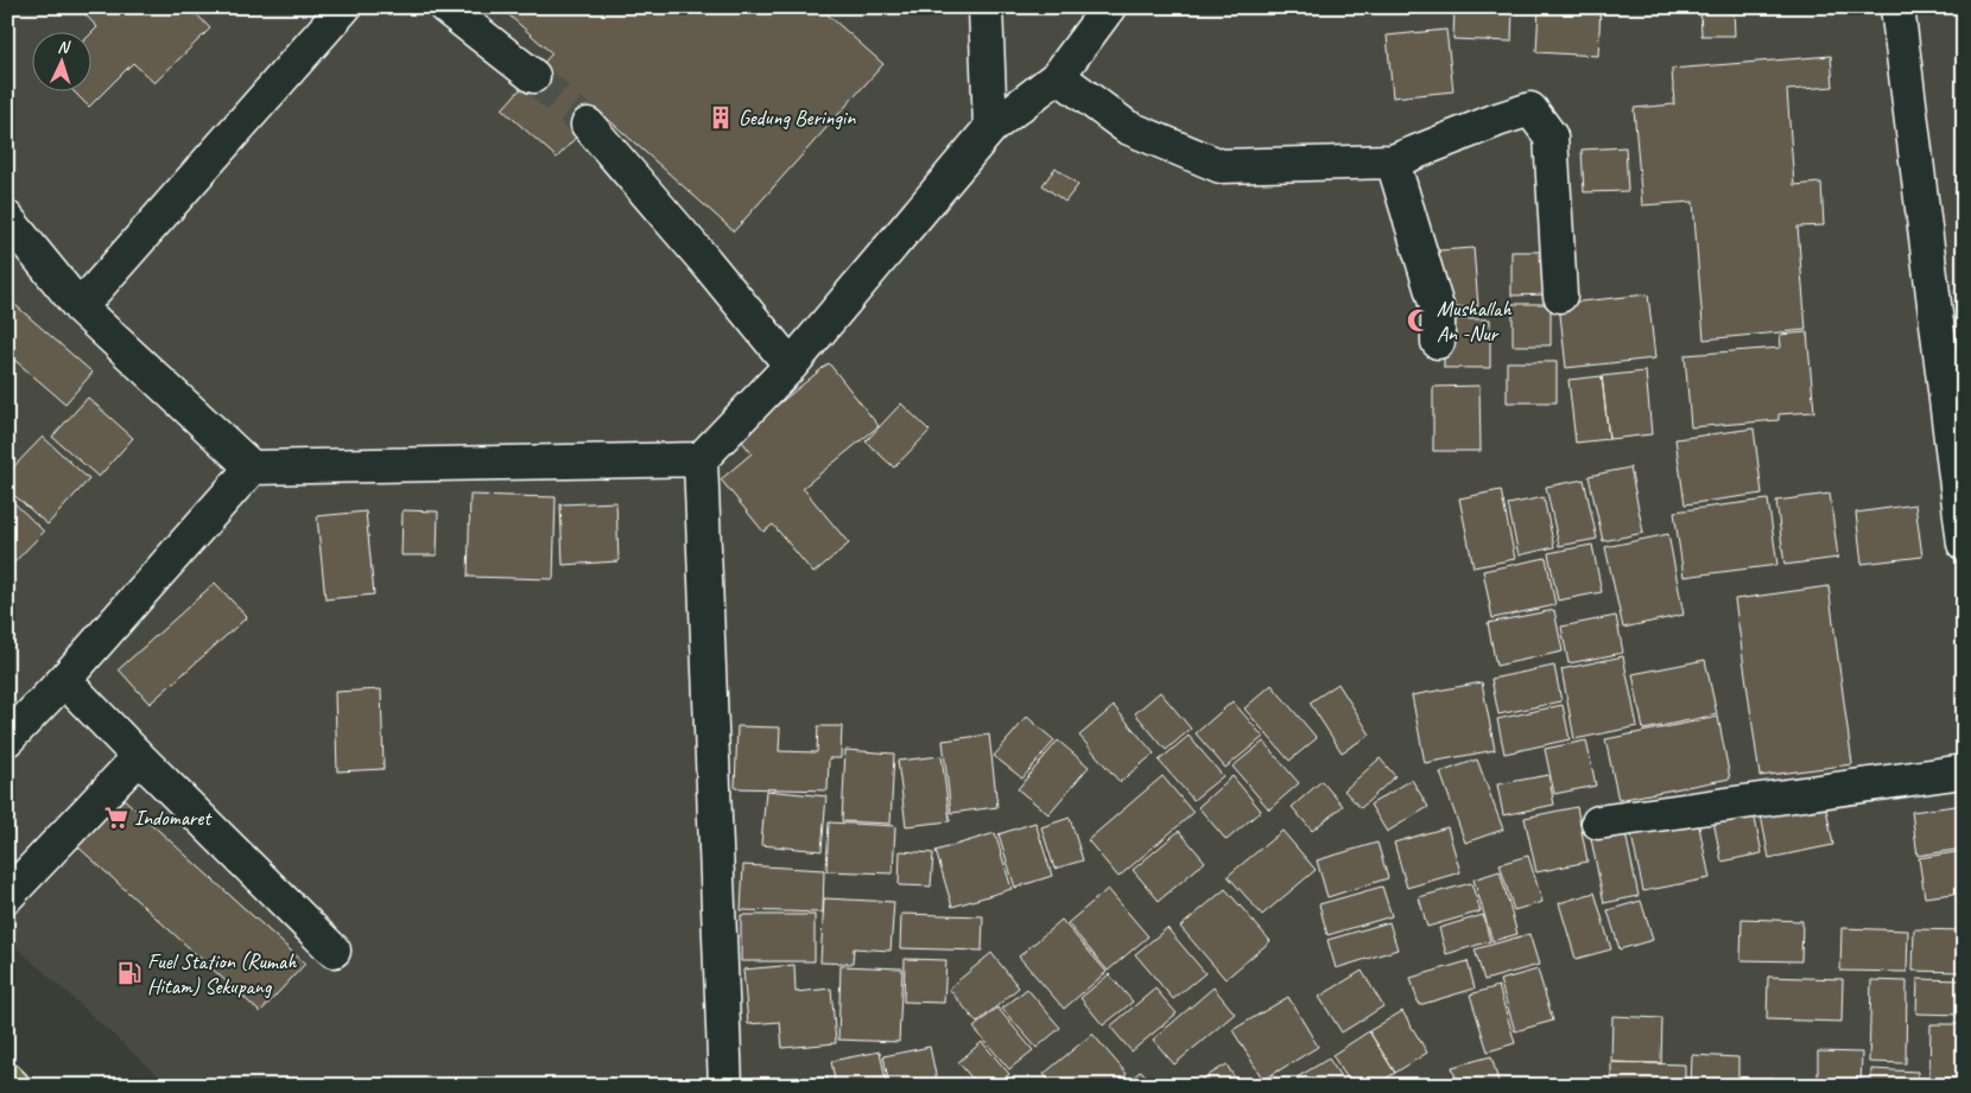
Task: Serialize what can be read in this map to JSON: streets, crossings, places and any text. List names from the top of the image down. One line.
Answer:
{"places":{"building":["Gedung Beringin"],"mosque":["Mushallah An -Nur"],"supermarket":["Indomaret"],"fuel station":["Fuel Station (Rumah Hitam) Sekupang"]},"north":"top"}
